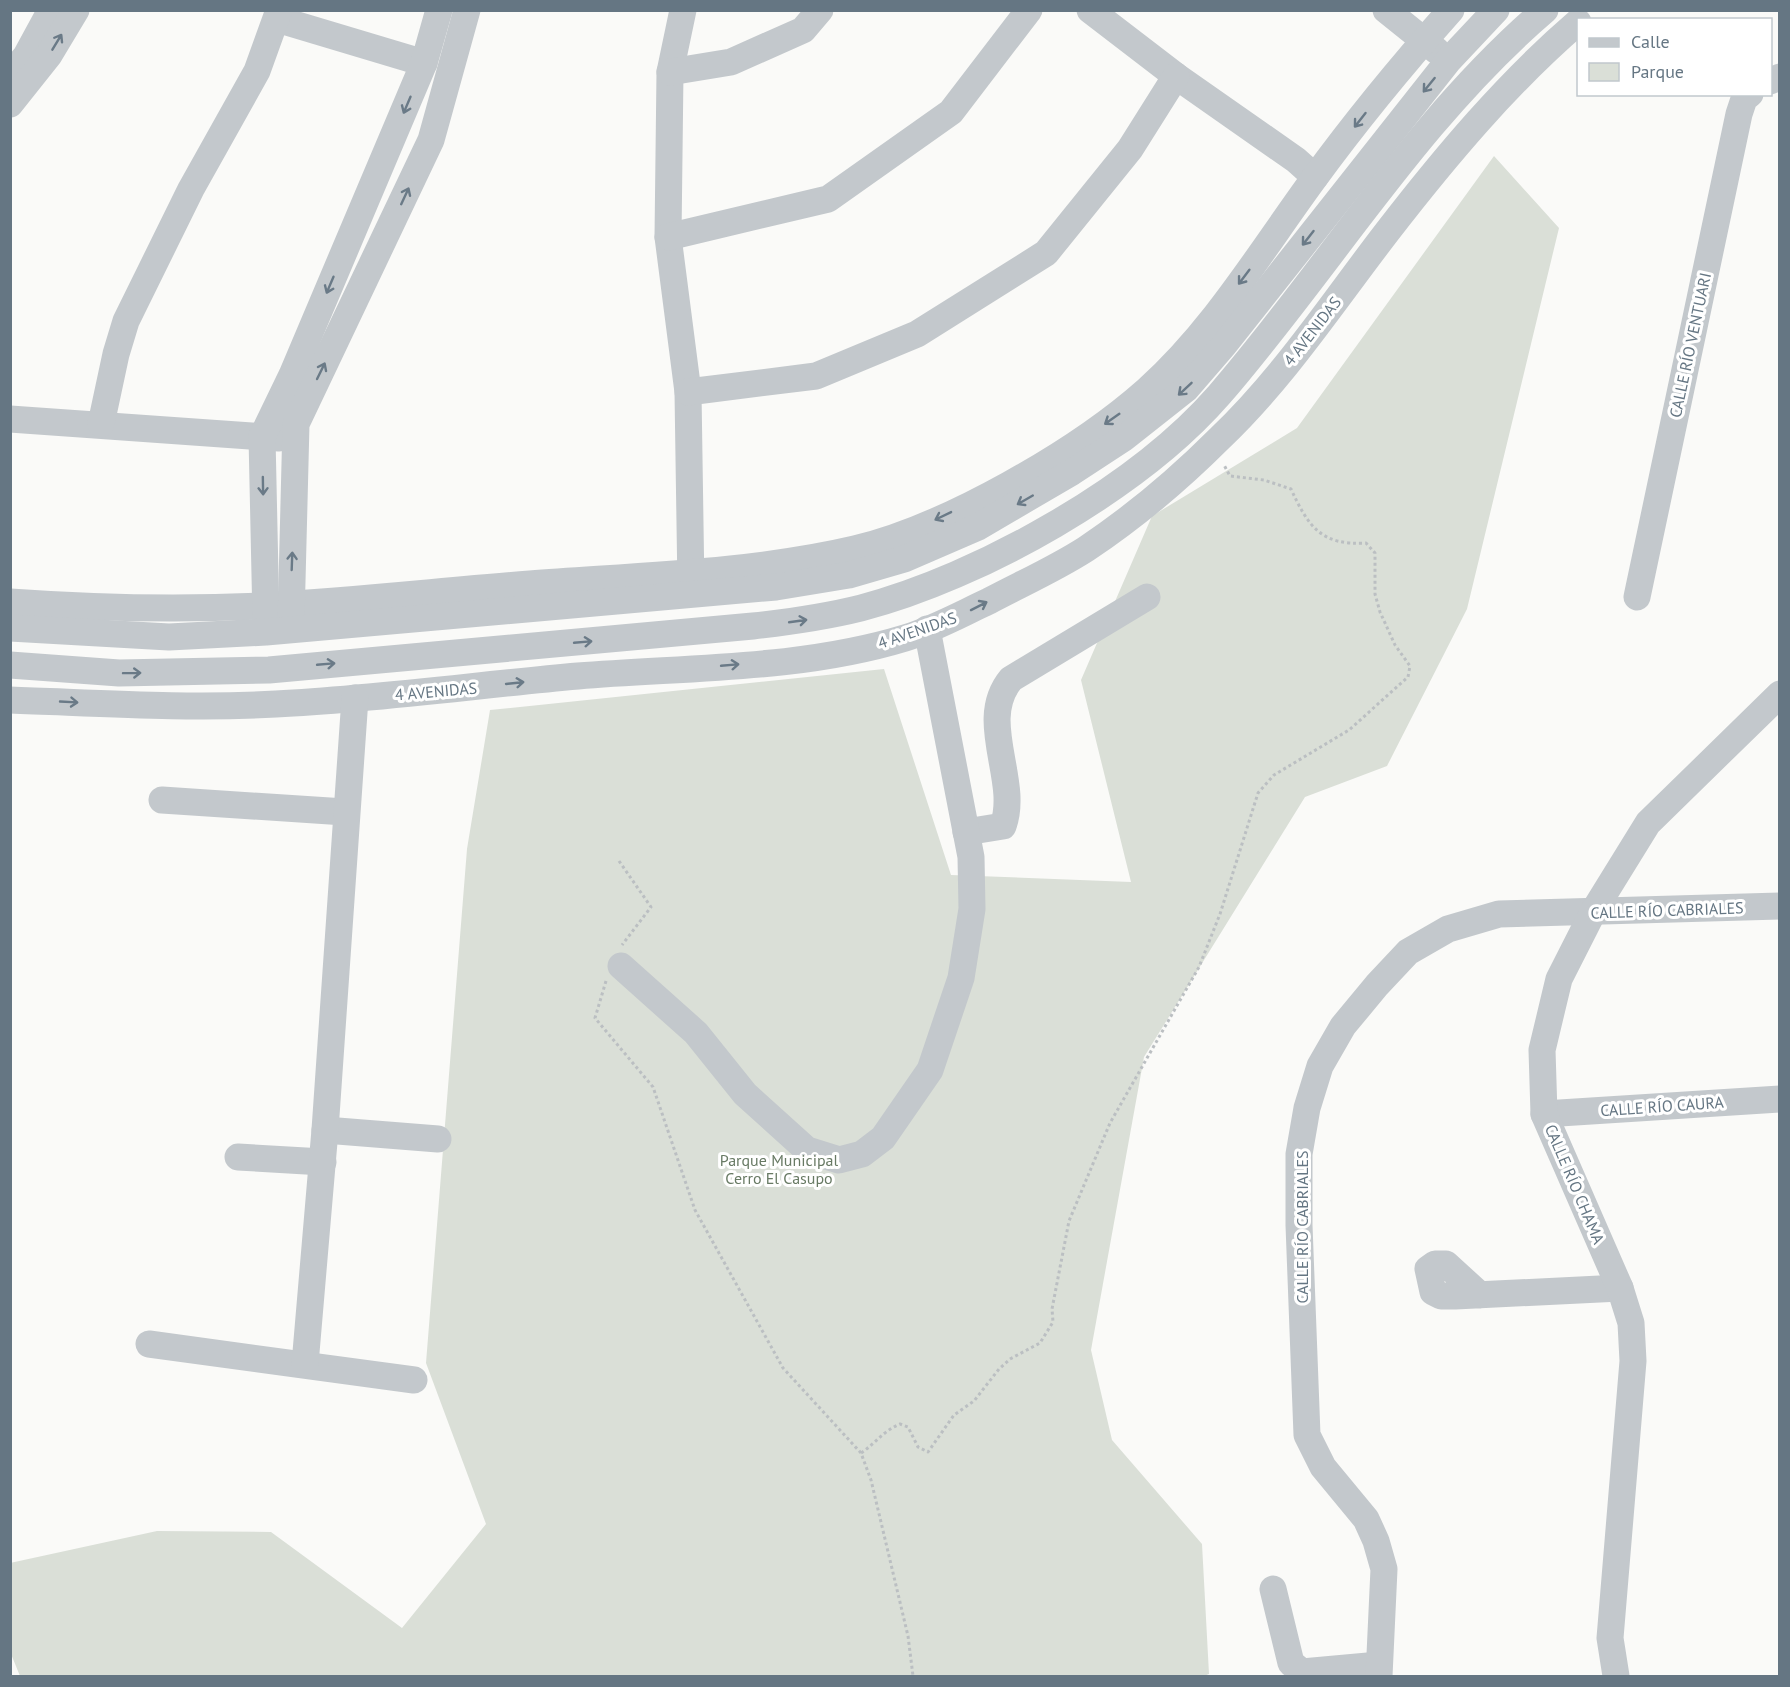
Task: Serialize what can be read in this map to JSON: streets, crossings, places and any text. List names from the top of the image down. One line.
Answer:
{"streets":{"street":["4 AVENIDAS","CALLE RÍO VENTUARI","CALLE RÍO CABRIALES","CALLE RÍO CAURA","CALLE RÍO CHAMA"]},"crossings":[["CALLE RÍO CABRIALES","CALLE RÍO CHAMA"],["CALLE RÍO CAURA","CALLE RÍO CHAMA"]],"parks":["Parque Municipal Cerro El Casupo"],"legend":["Calle","Parque"]}
